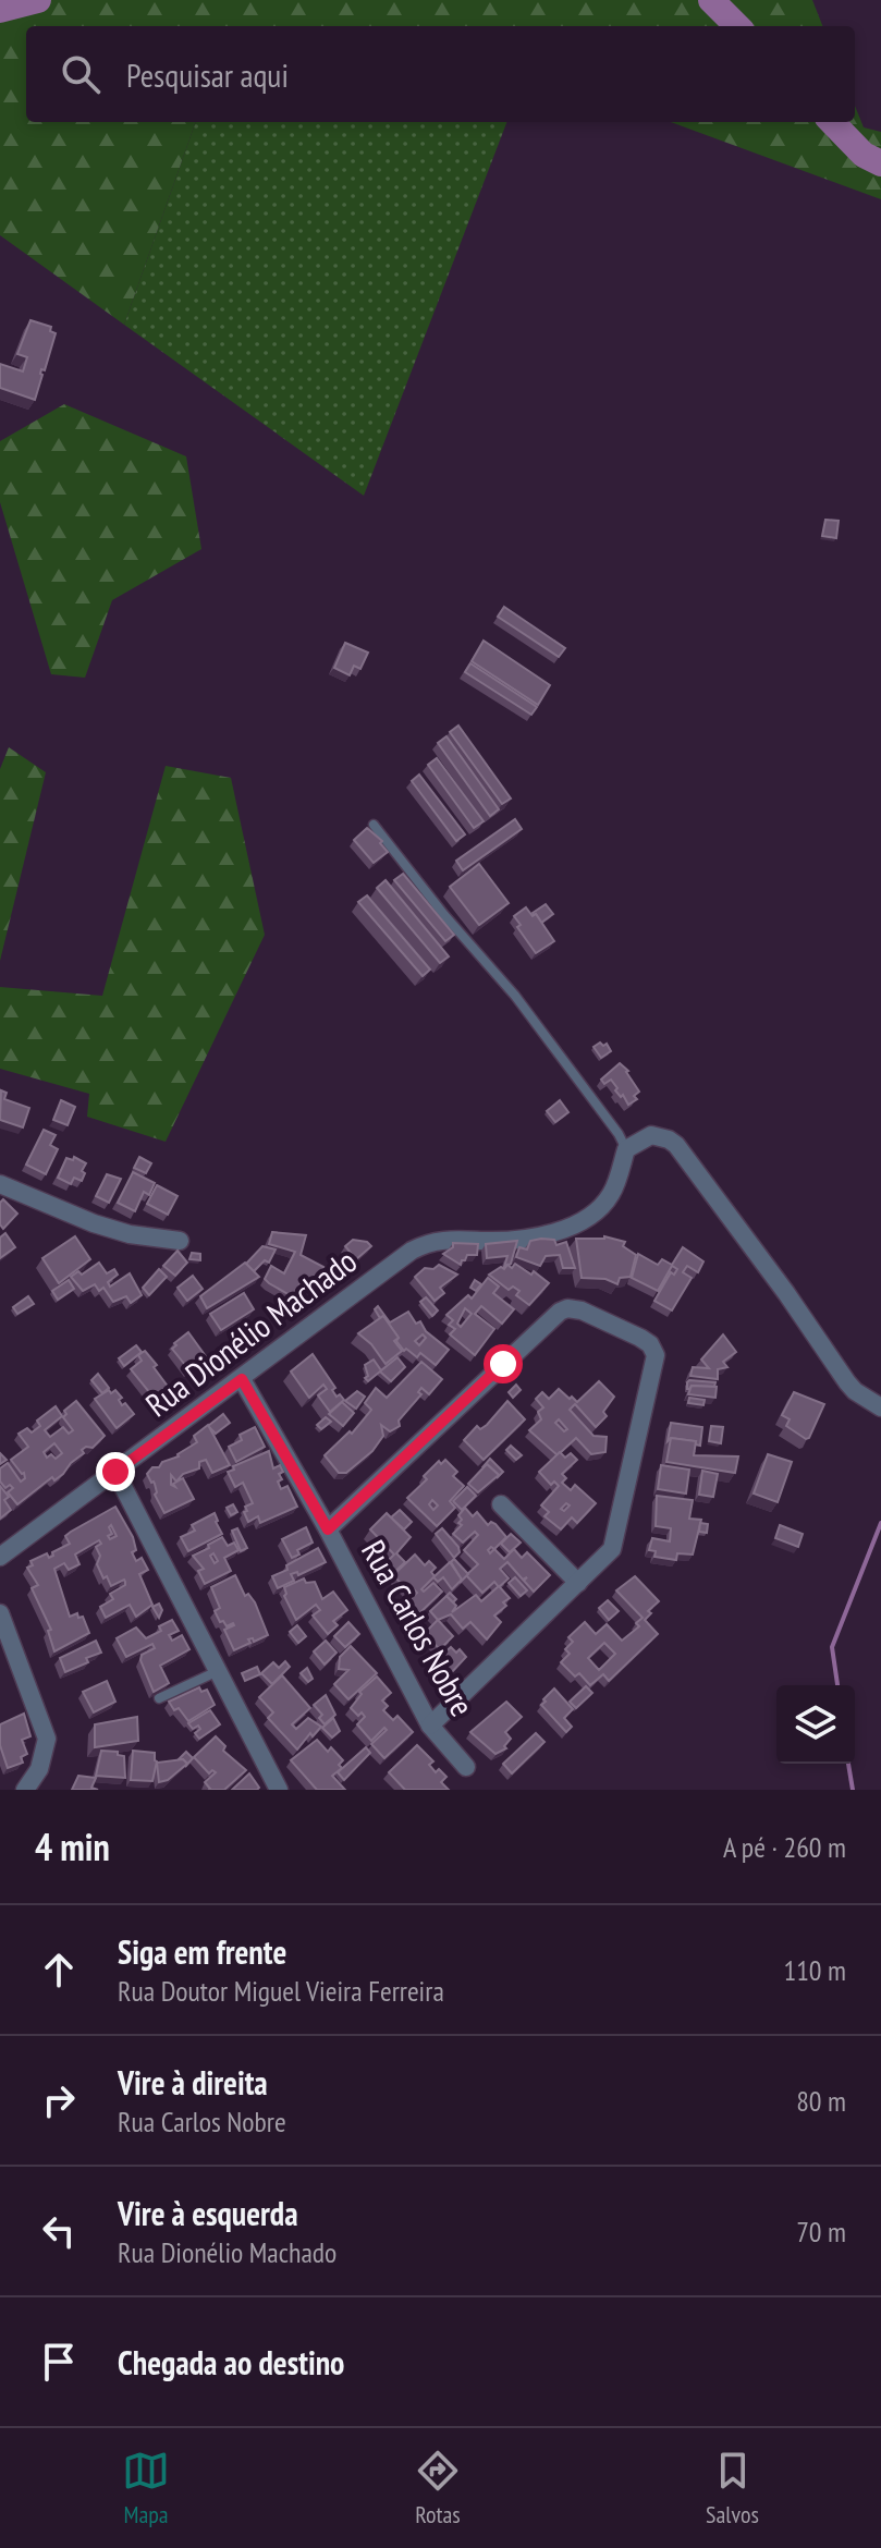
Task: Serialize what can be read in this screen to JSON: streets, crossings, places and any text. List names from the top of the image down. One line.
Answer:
{"streets":{"street":["Rua Dionélio Machado","Rua Carlos Nobre"]},"crossings":[["Rua Dionélio Machado","Rua Carlos Nobre"]],"page":{"search":"Pesquisar aqui","heading":["4 min","A pé · 260 m"],"list":[["Siga em frente","Rua Doutor Miguel Vieira Ferreira","110 m"],["Vire à direita","Rua Carlos Nobre","80 m"],["Vire à esquerda","Rua Dionélio Machado","70 m"],"Chegada ao destino"],"nav":["Mapa","Rotas","Salvos"]}}
